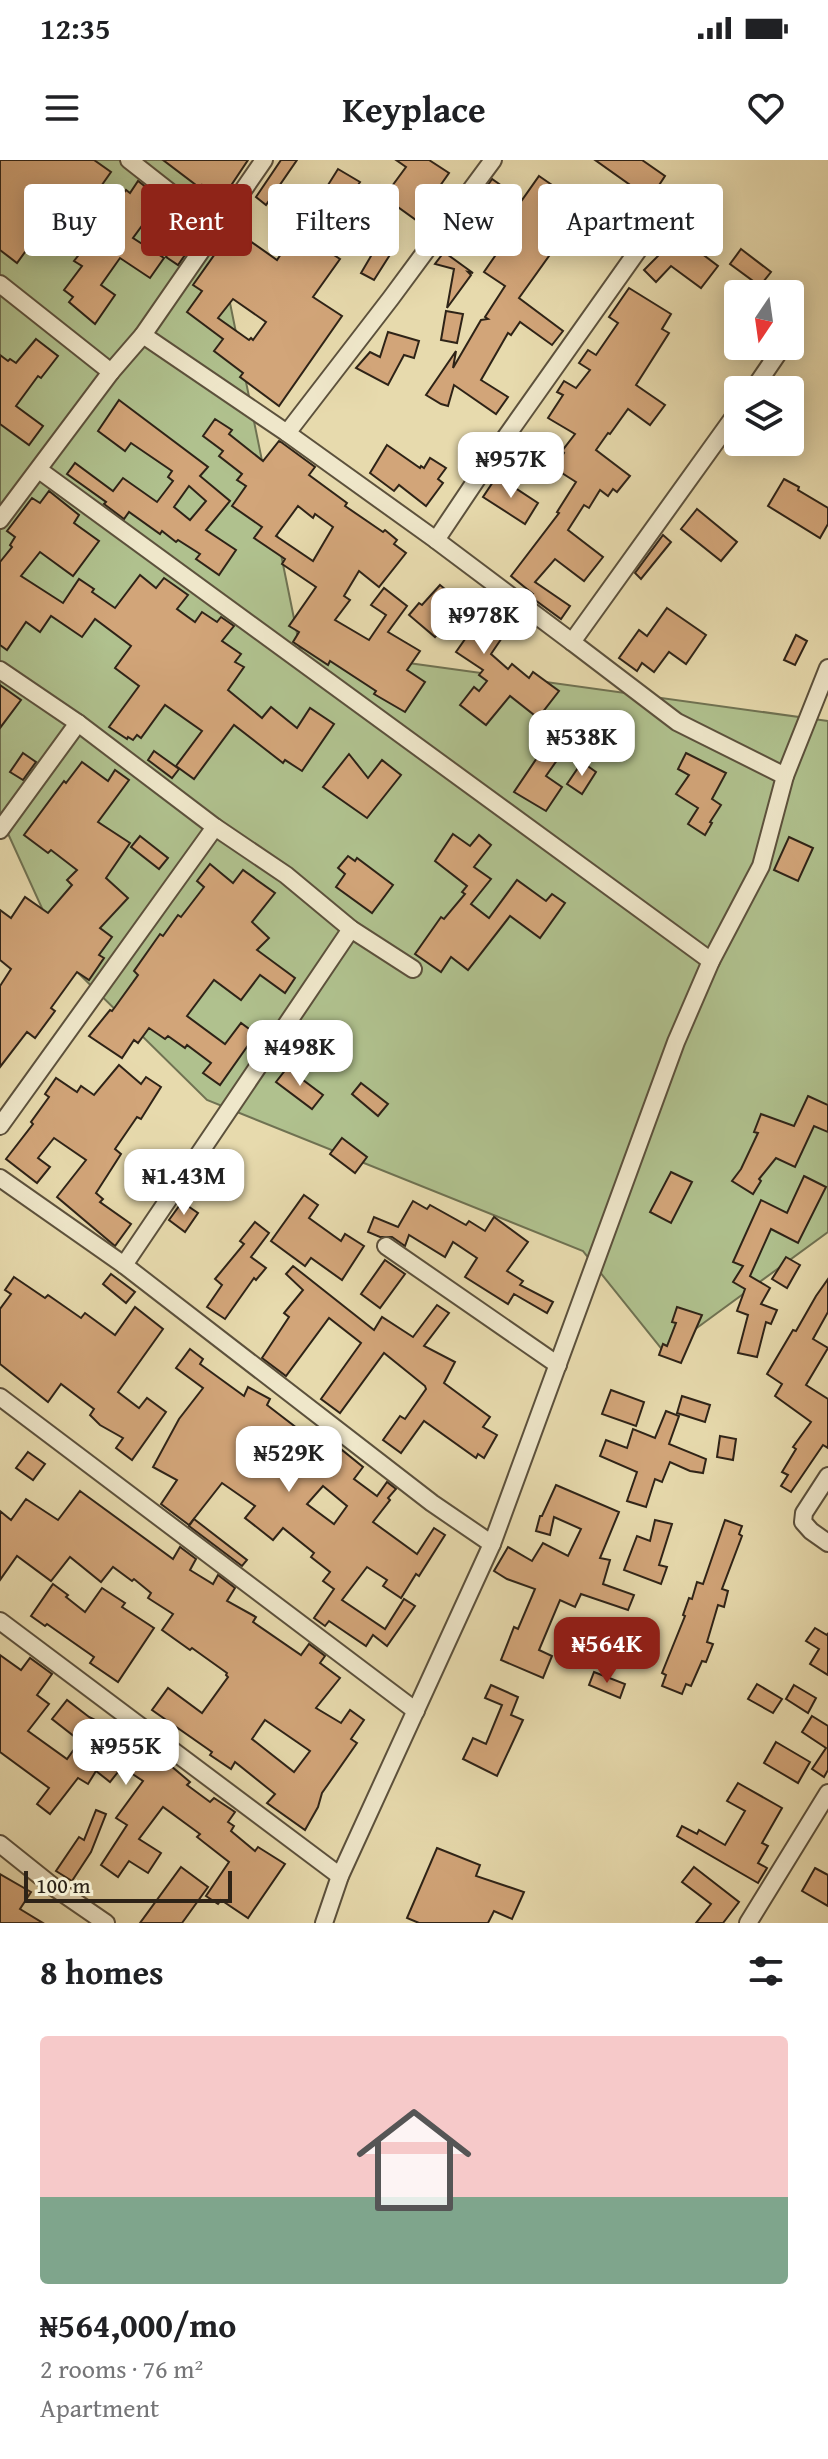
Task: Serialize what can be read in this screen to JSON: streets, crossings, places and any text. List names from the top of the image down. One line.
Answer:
{"scale_bar":"100 m","north":"bottom","page":{"status":"12:35","header":"Keyplace","chip":["Buy","Rent","Filters","New","Apartment"],"price":["₦957K","₦978K","₦538K","₦498K","₦1.43M","₦529K","₦564K","₦955K"],"scale":"100 m","heading":"8 homes","list":[{"name":"₦564,000/mo","note":"2 rooms · 76 m² · Apartment"}]}}
